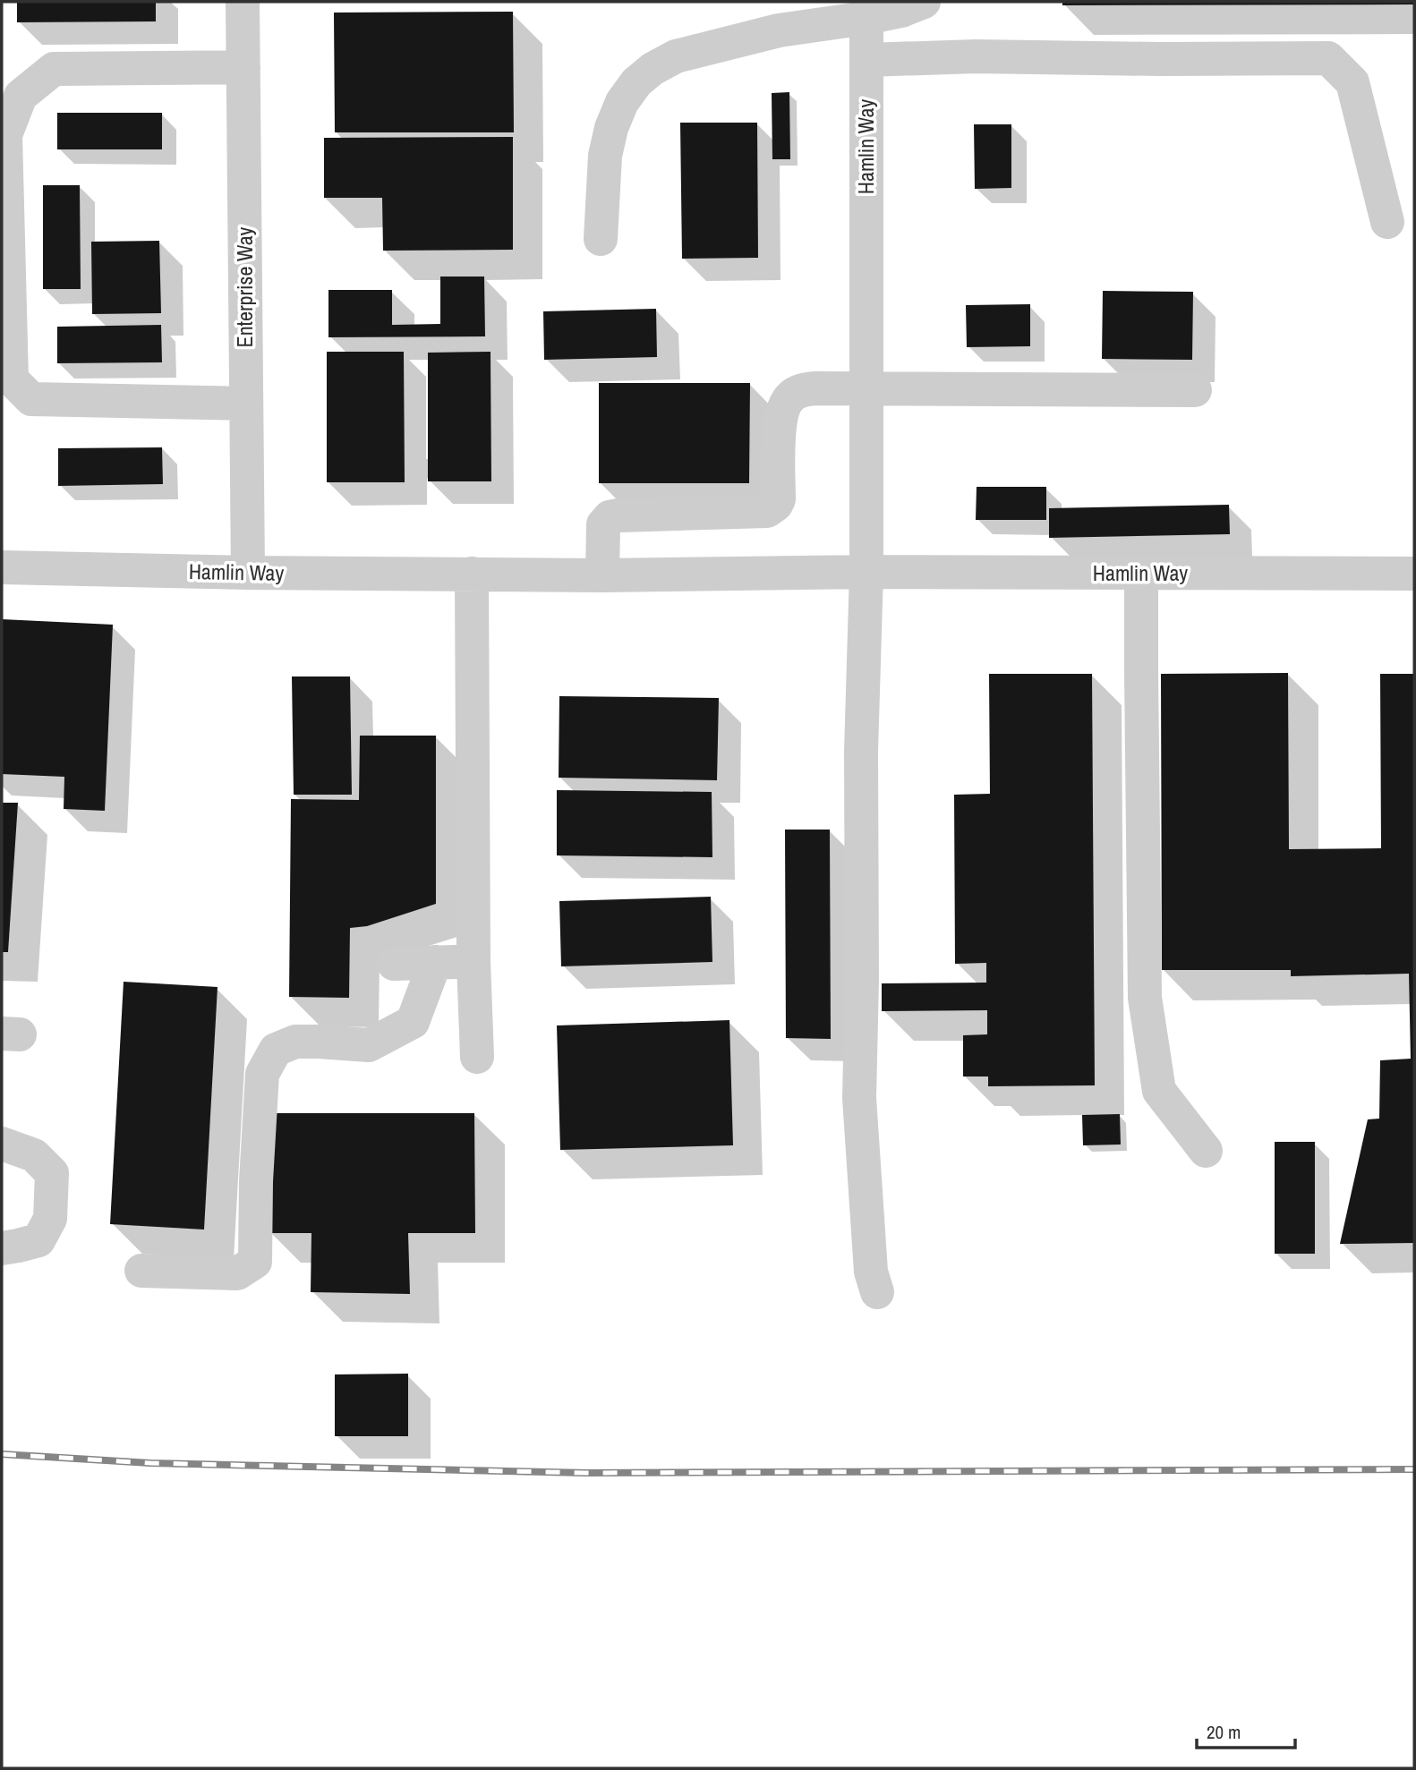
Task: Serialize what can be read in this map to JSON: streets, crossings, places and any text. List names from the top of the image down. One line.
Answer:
{"streets":{"street":["Hamlin Way","Enterprise Way"]},"crossings":[["Hamlin Way","Enterprise Way"]],"scale_bar":"20 m"}
